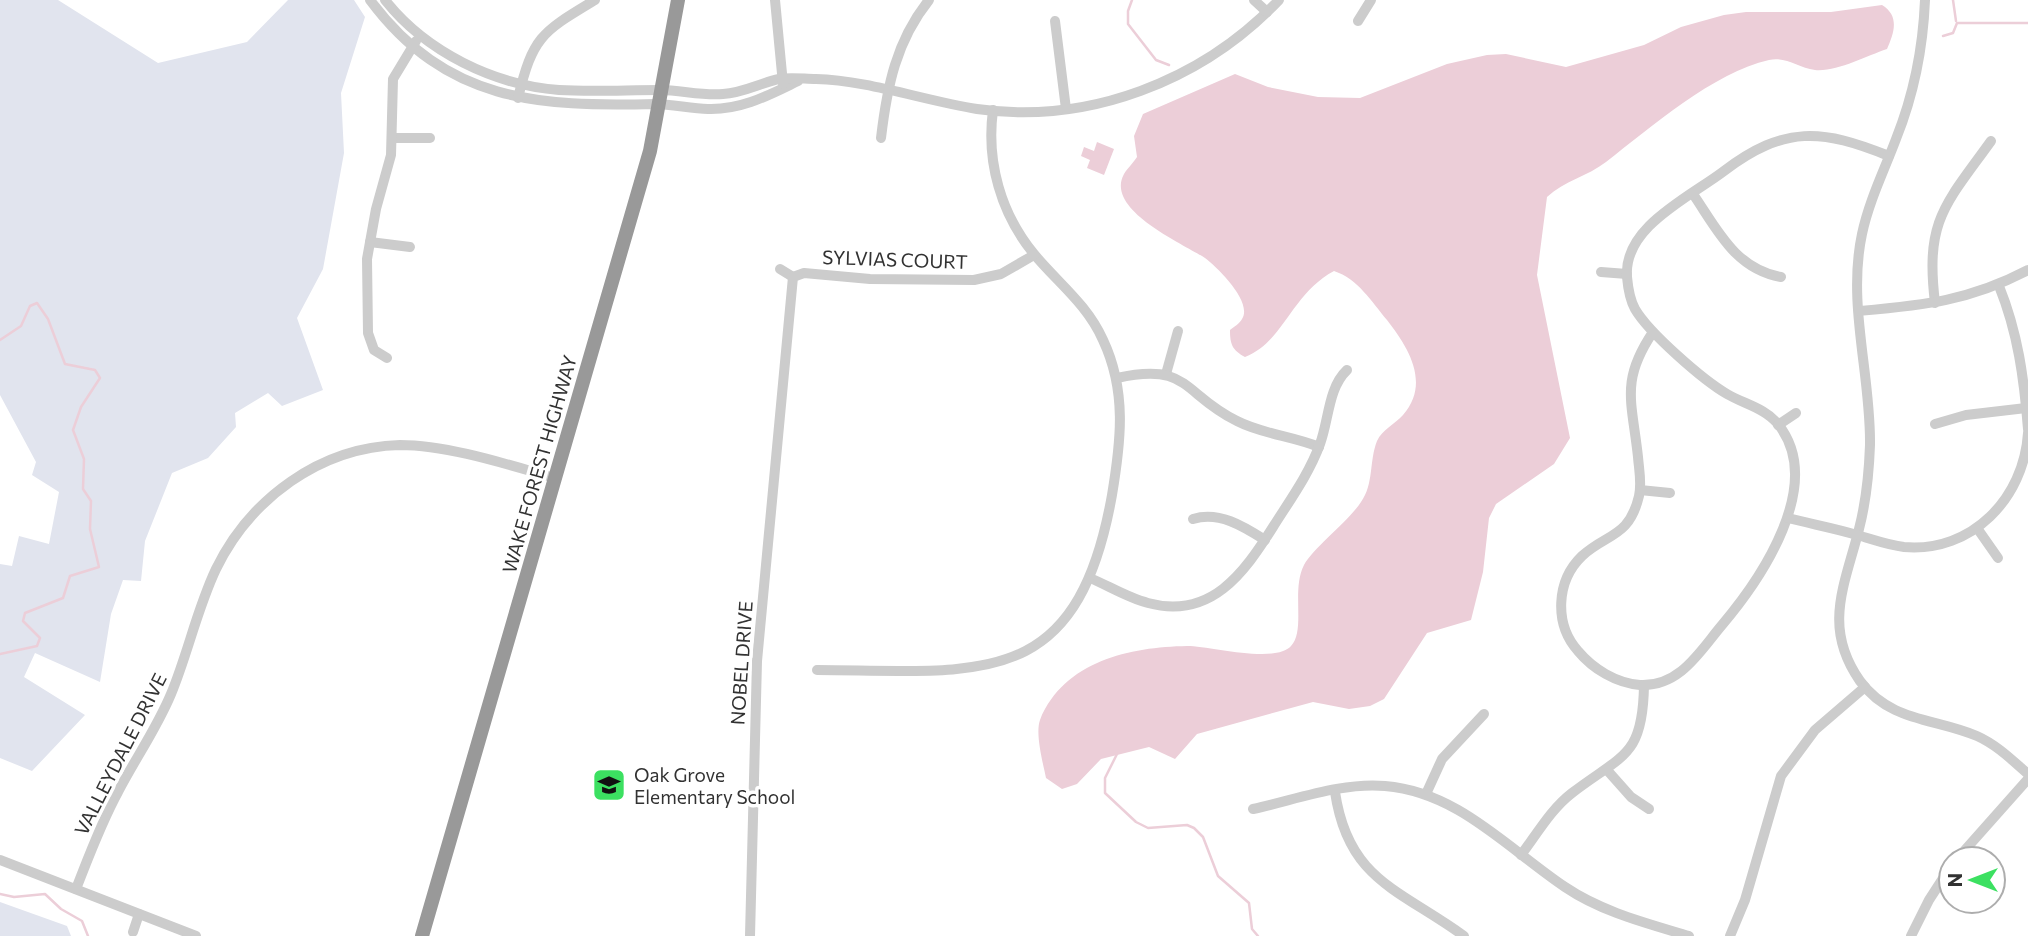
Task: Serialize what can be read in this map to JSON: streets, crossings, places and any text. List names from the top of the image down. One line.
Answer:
{"streets":{"highway":["WAKE FOREST HIGHWAY"],"street":["SYLVIAS COURT","NOBEL DRIVE","VALLEYDALE DRIVE"]},"crossings":[["SYLVIAS COURT","NOBEL DRIVE"],["WAKE FOREST HIGHWAY","VALLEYDALE DRIVE"]],"places":{"school or university":["Oak Grove Elementary School"]},"north":"left"}
